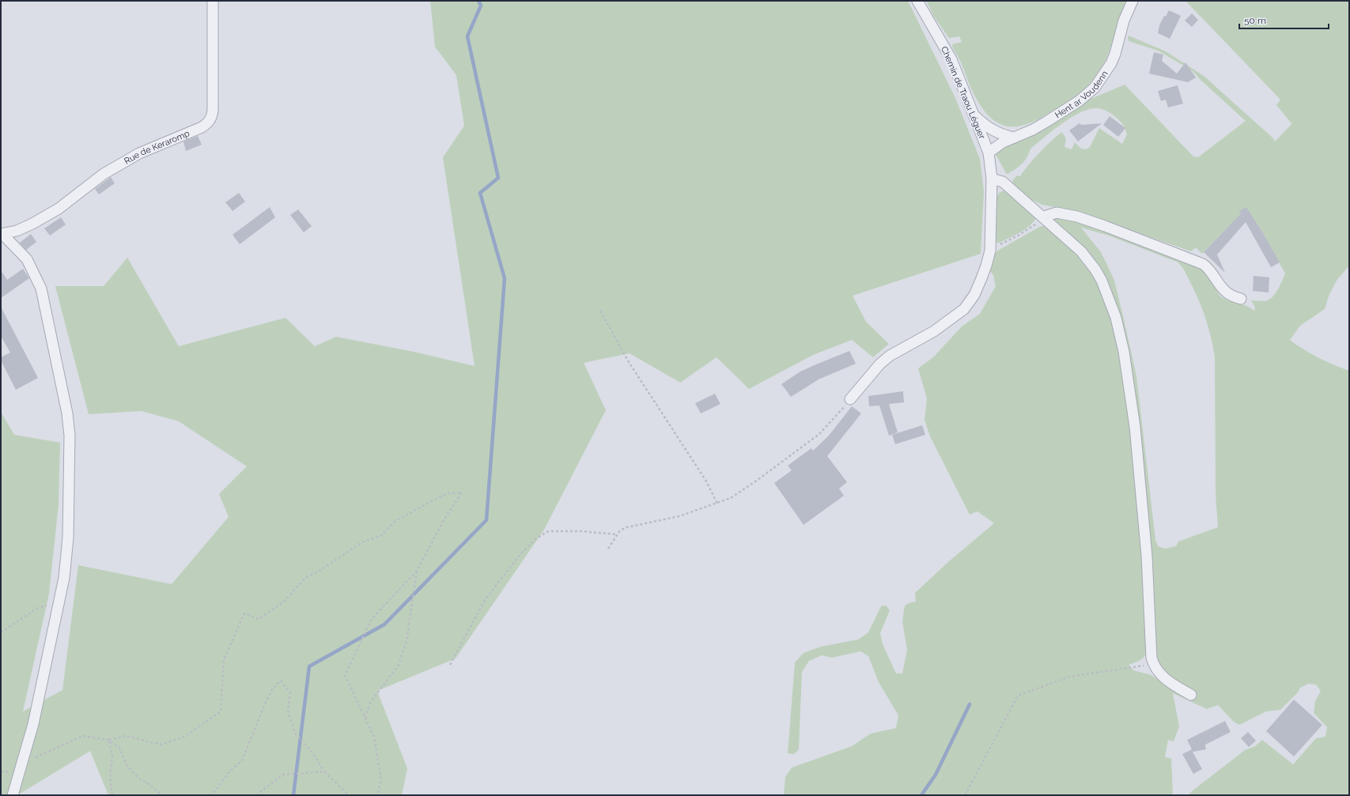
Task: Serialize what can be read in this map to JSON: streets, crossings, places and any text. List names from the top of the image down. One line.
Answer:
{"streets":{"street":["Chemin de Traou Léguer","Hent ar Voudenn","Rue de Keraromp"]},"crossings":[["Chemin de Traou Léguer","Hent ar Voudenn"]],"scale_bar":"50 m"}
